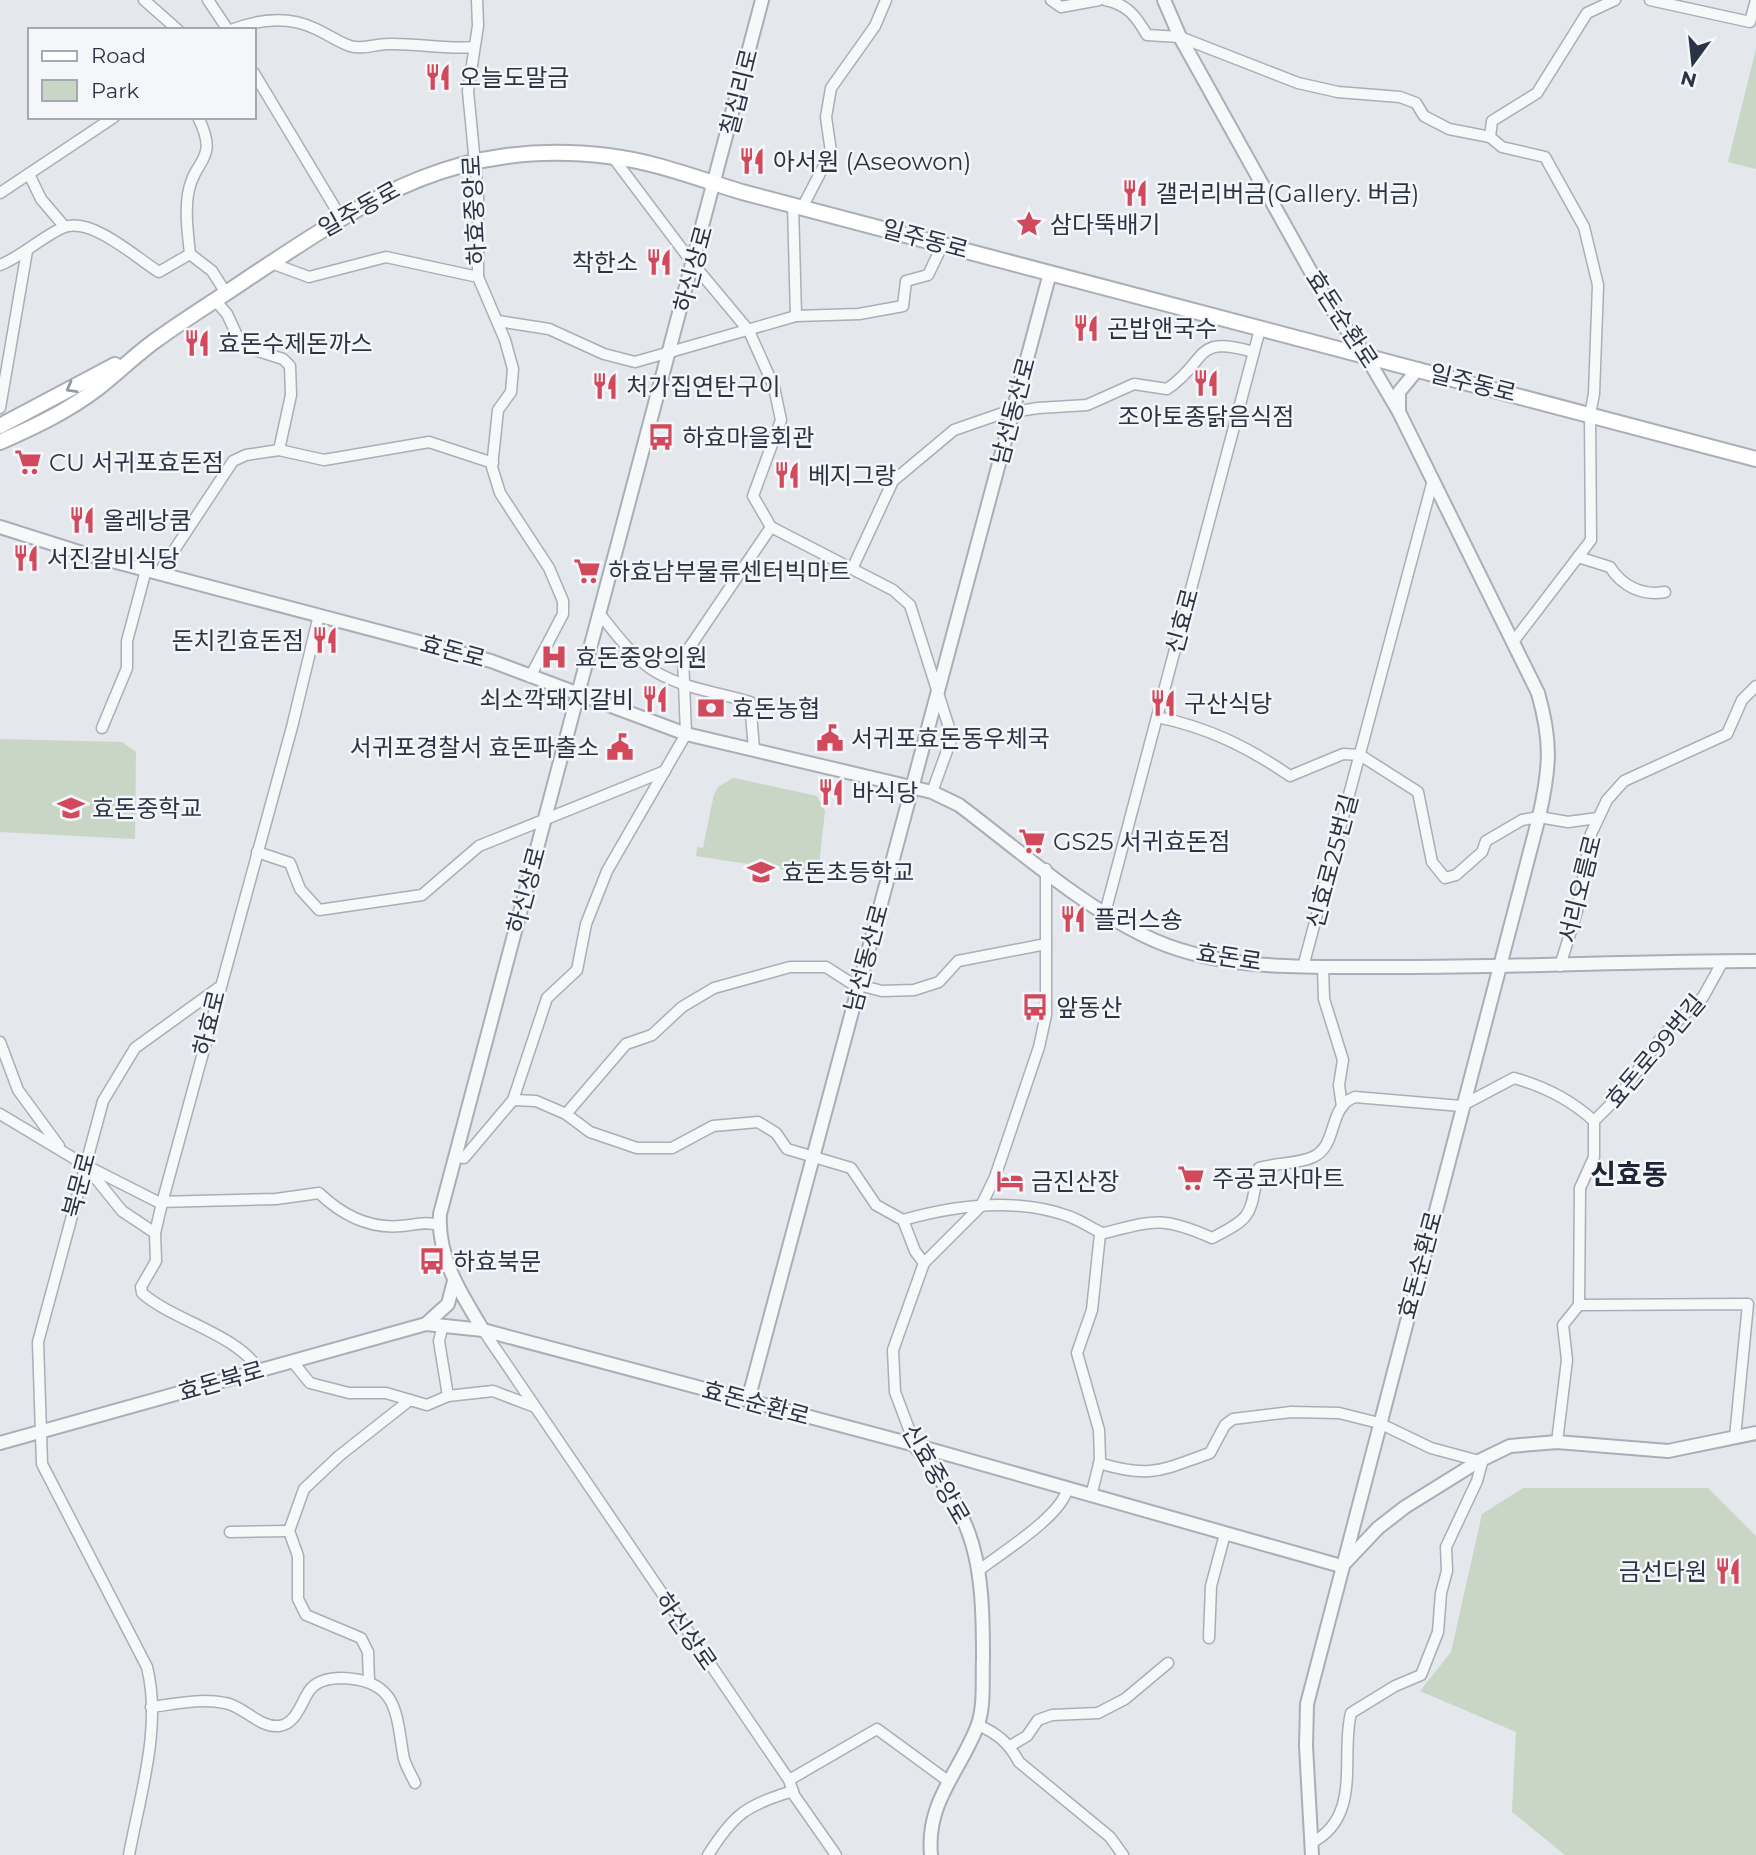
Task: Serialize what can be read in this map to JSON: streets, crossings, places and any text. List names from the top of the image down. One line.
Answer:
{"streets":{"main road":["일주동로"],"street":["칠십리로","하효중앙로","하신상로","효돈순환로","남선동산로","신효로","효돈로","신효로25번길","서리오름로","하효로","효돈로99번길","북문로","효돈북로","신효중앙로"]},"crossings":[["칠십리로","일주동로"],["칠십리로","하신상로"],["일주동로","하효중앙로"],["일주동로","하신상로"],["일주동로","효돈순환로"],["일주동로","남선동산로"],["일주동로","신효로"],["하효중앙로","효돈로"],["하신상로","효돈순환로"],["하신상로","효돈로"],["효돈순환로","남선동산로"],["효돈순환로","효돈로"],["효돈순환로","신효로25번길"],["효돈순환로","효돈북로"],["효돈순환로","신효중앙로"],["남선동산로","효돈로"],["신효로","효돈로"],["신효로","신효로25번길"],["효돈로","신효로25번길"],["효돈로","서리오름로"],["효돈로","하효로"],["효돈로","효돈로99번길"],["효돈로","신효중앙로"],["하효로","북문로"],["하효로","효돈북로"],["북문로","효돈북로"]],"districts":["신효동"],"places":{"restaurant":["오늘도말금","아서원 (Aseowon)","갤러리버금(Gallery. 버금)","착한소","곤밥앤국수","효돈수제돈까스","조아토종닭음식점","처가집연탄구이","베지그랑","올레낭쿰","서진갈비식당","돈치킨효돈점","쇠소깍돼지갈비","구산식당","바식당","플러스숑","금선다원"],"place":["삼다뚝배기"],"bus stop":["하효마을회관","앞동산","하효북문"],"supermarket":["CU 서귀포효돈점","하효남부물류센터빅마트","GS25 서귀효돈점","주공코사마트"],"hospital":["효돈중앙의원"],"bank":["효돈농협"],"public building":["서귀포효돈동우체국","서귀포경찰서 효돈파출소"],"school or university":["효돈중학교","효돈초등학교"],"hotel":["금진산장"]},"legend":["Road","Park"],"north":"bottom"}
